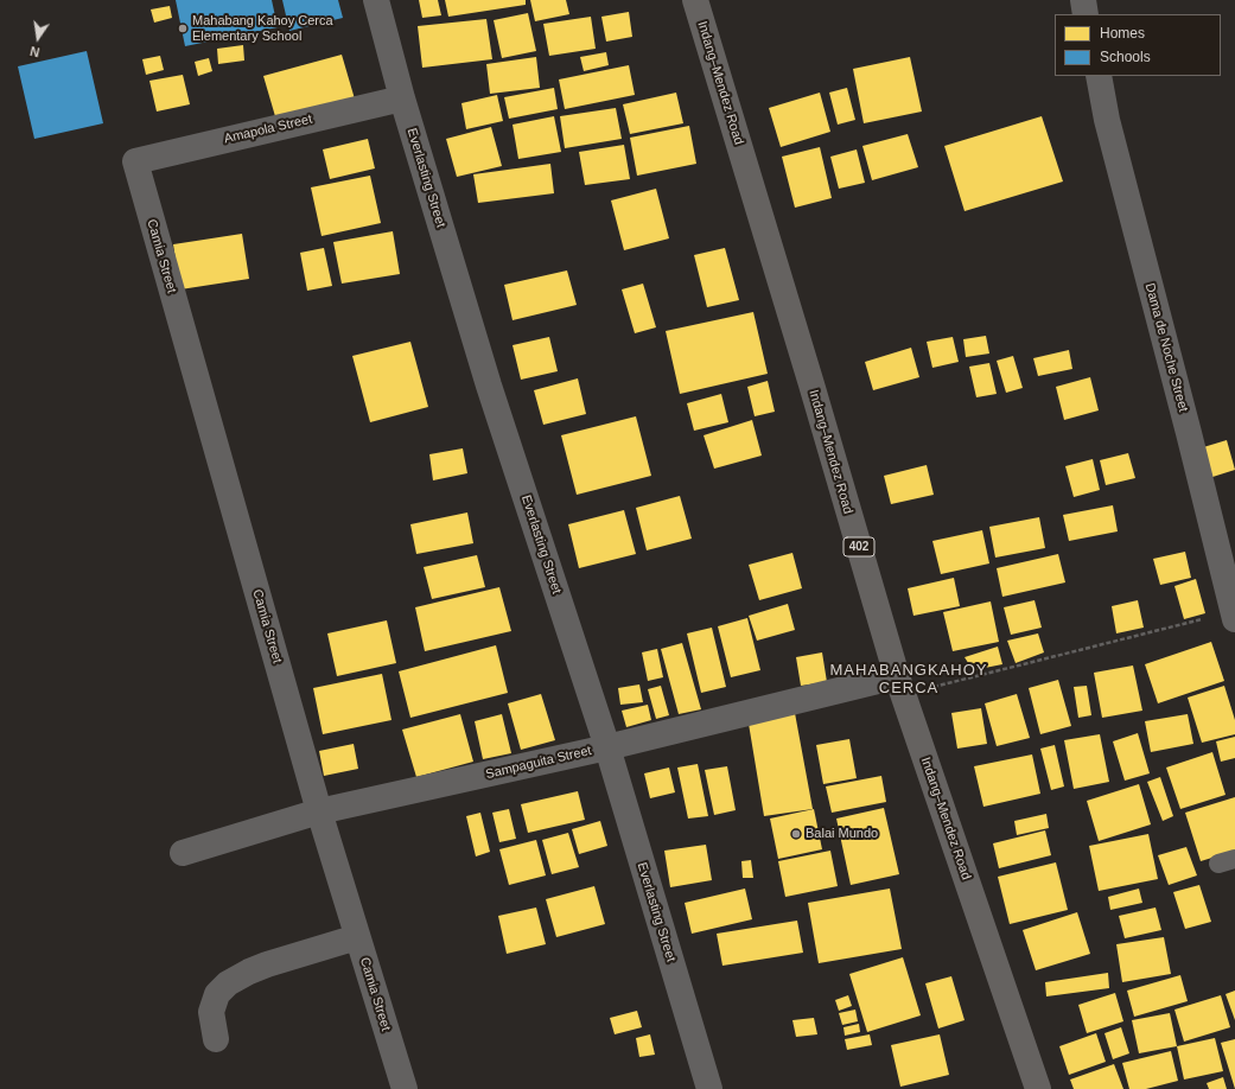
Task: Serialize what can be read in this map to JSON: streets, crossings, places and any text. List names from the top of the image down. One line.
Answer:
{"streets":{"main road":["Indang–Mendez Road","402"],"street":["Amapola Street","Everlasting Street","Camia Street","Dama de Noche Street","Sampaguita Street"]},"crossings":[["Indang–Mendez Road","Sampaguita Street"],["Amapola Street","Everlasting Street"],["Amapola Street","Camia Street"],["Everlasting Street","Sampaguita Street"],["Camia Street","Sampaguita Street"]],"districts":["MAHABANGKAHOY CERCA"],"places":["Mahabang Kahoy Cerca Elementary School","Balai Mundo"],"legend":["Homes","Schools"],"north":"bottom"}
